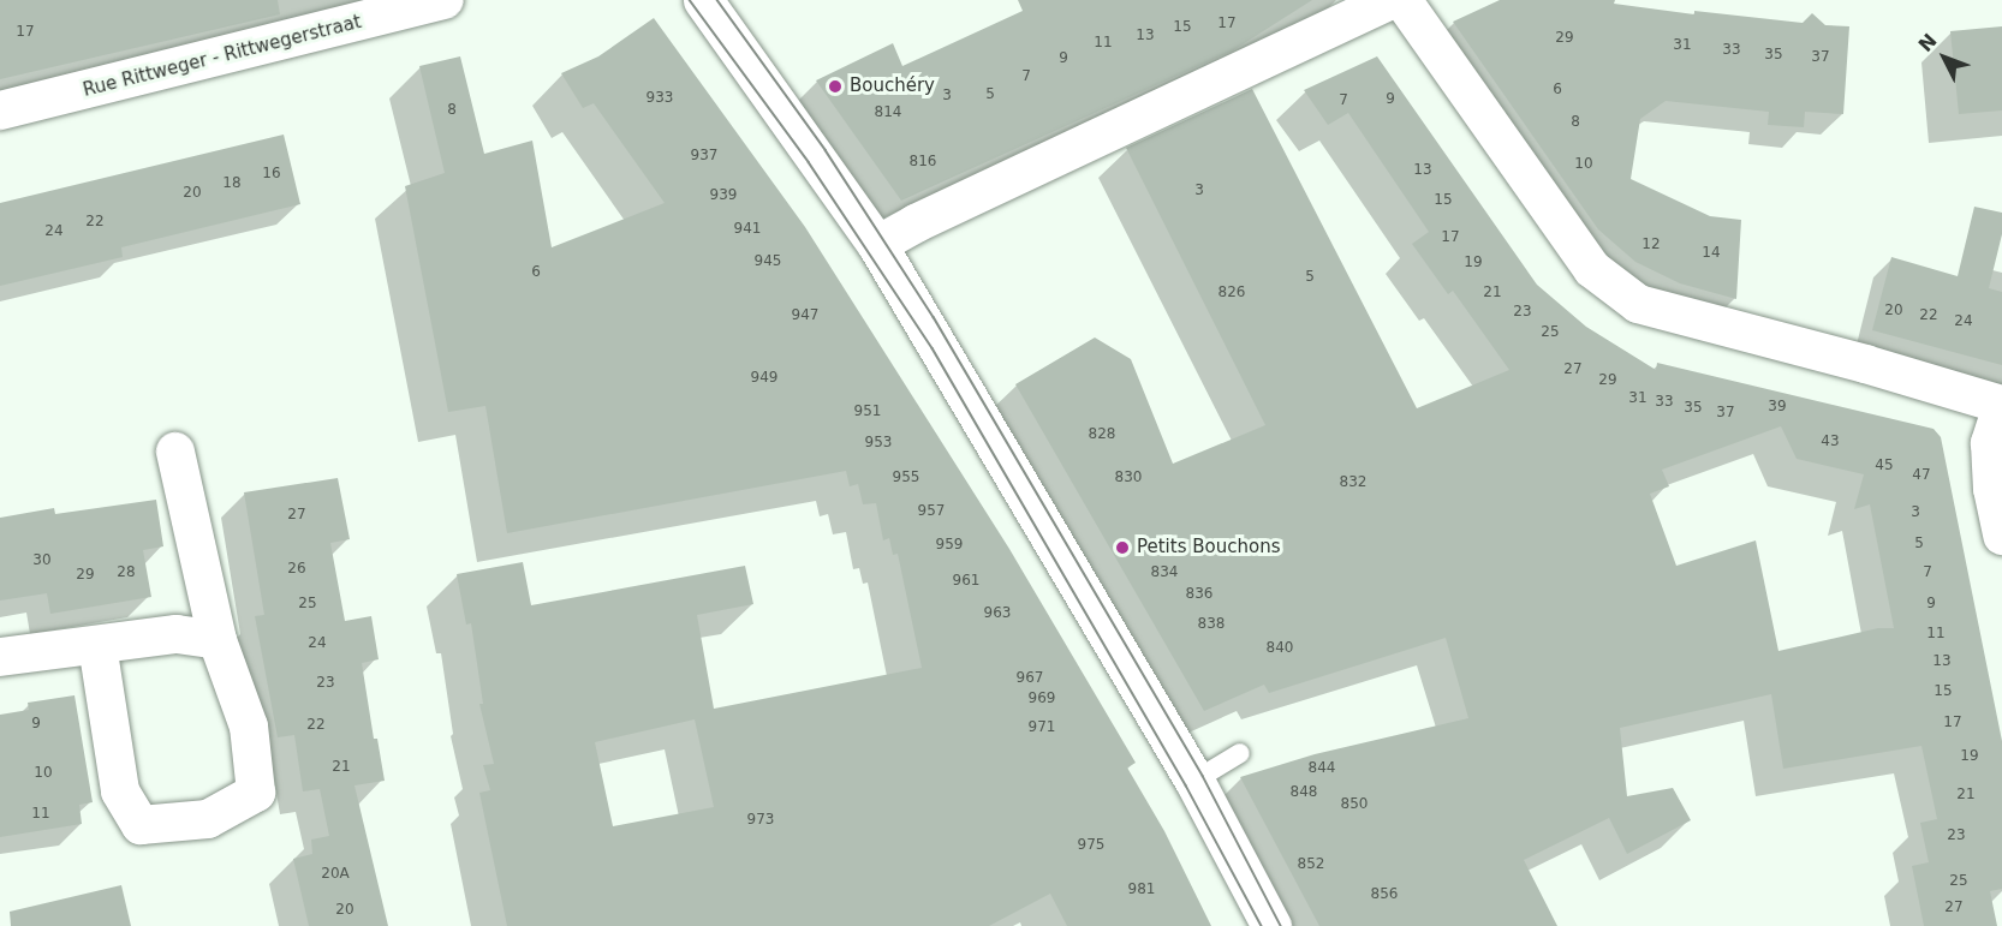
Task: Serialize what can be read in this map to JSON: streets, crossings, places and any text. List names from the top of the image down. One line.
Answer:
{"streets":{"street":["Rue Rittweger - Rittwegerstraat"]},"places":["Bouchéry","Petits Bouchons"],"house_numbers":["17","15","17","13","29","11","31","33","35","37","9","7","6","5","3","933","9","7","8","814","8","937","816","10","13","16","18","3","20","939","15","22","941","24","17","12","14","945","19","6","5","826","21","20","23","947","22","24","25","27","949","29","31","33","39","35","951","37","828","43","953","45","47","955","830","832","957","3","27","5","959","30","26","28","834","7","29","961","836","25","9","963","838","11","24","840","13","967","23","15","969","17","9","22","971","19","21","844","10","848","21","850","11","973","23","975","852","20A","25","981","856","27","20"],"north":"top left"}
